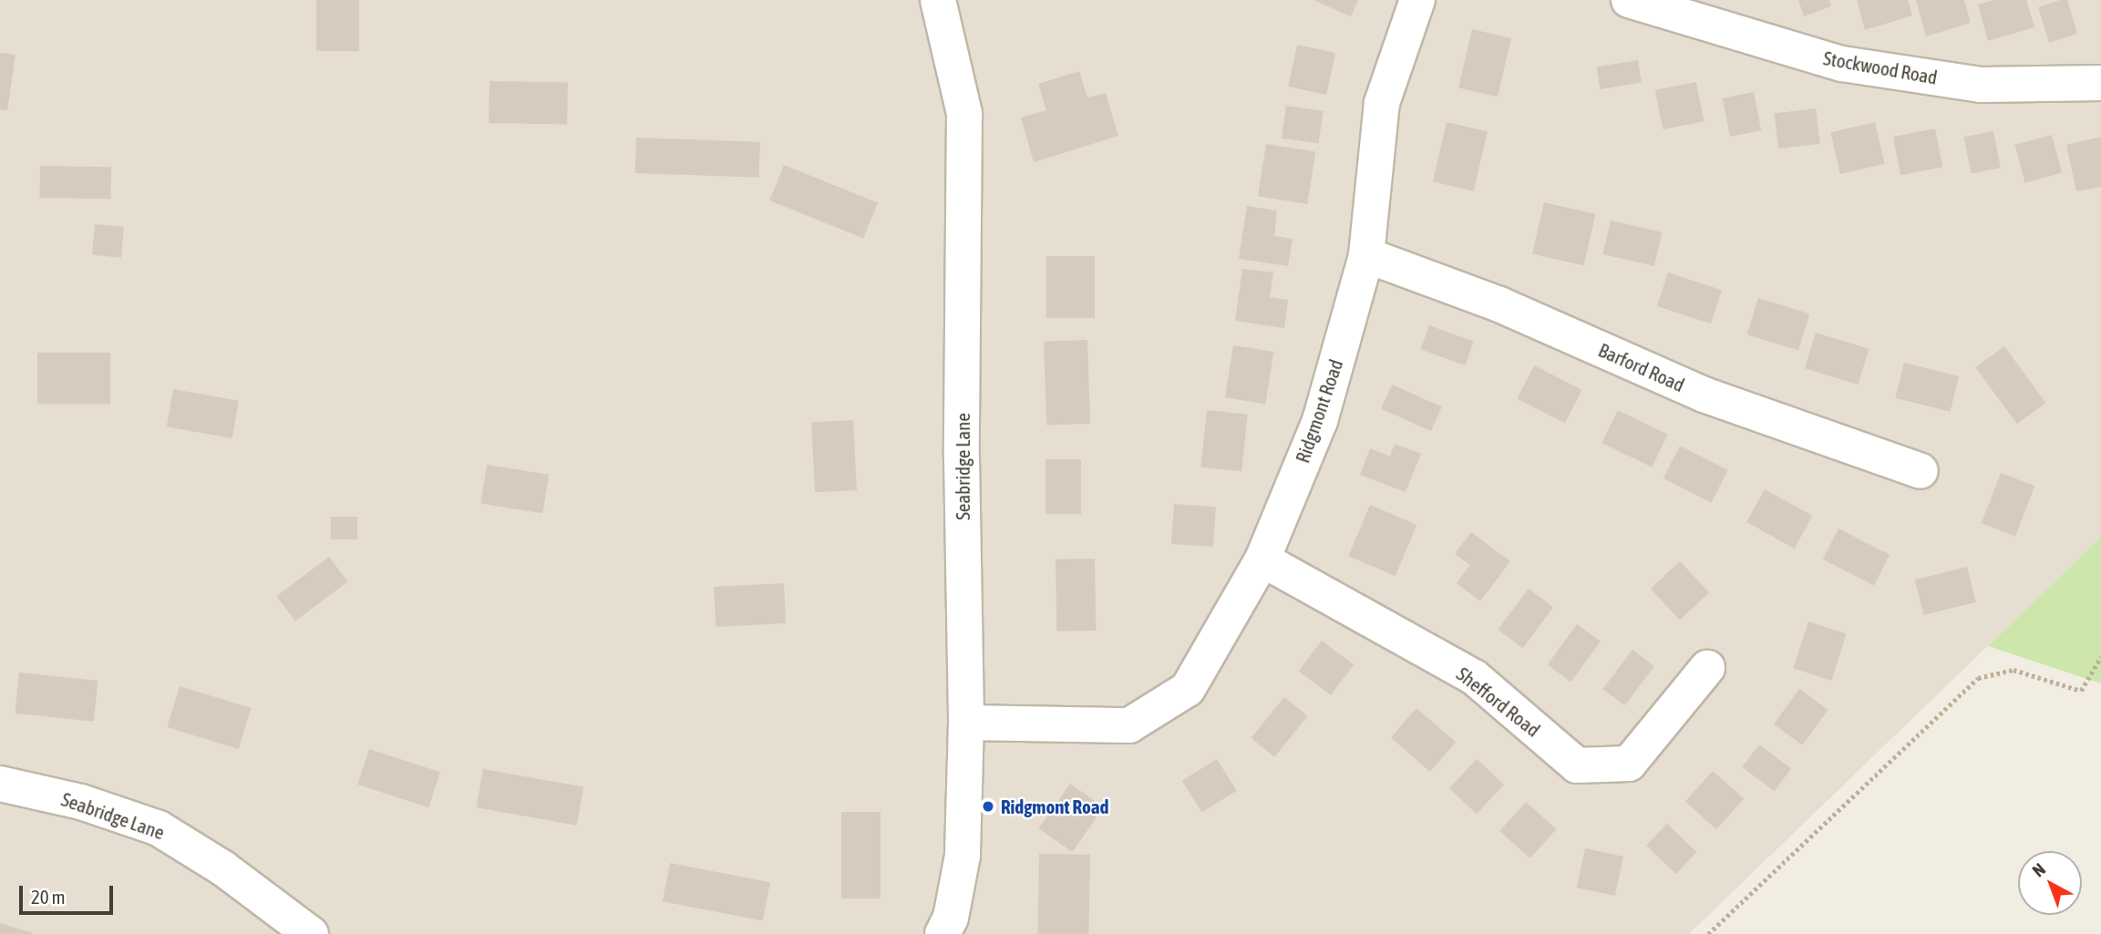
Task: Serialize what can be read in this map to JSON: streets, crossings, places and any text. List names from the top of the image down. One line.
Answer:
{"streets":{"street":["Stockwood Road","Barford Road","Ridgmont Road","Seabridge Lane","Shefford Road"]},"crossings":[["Barford Road","Ridgmont Road"],["Ridgmont Road","Seabridge Lane"],["Ridgmont Road","Shefford Road"]],"places":["Ridgmont Road"],"scale_bar":"20 m","north":"top left"}
